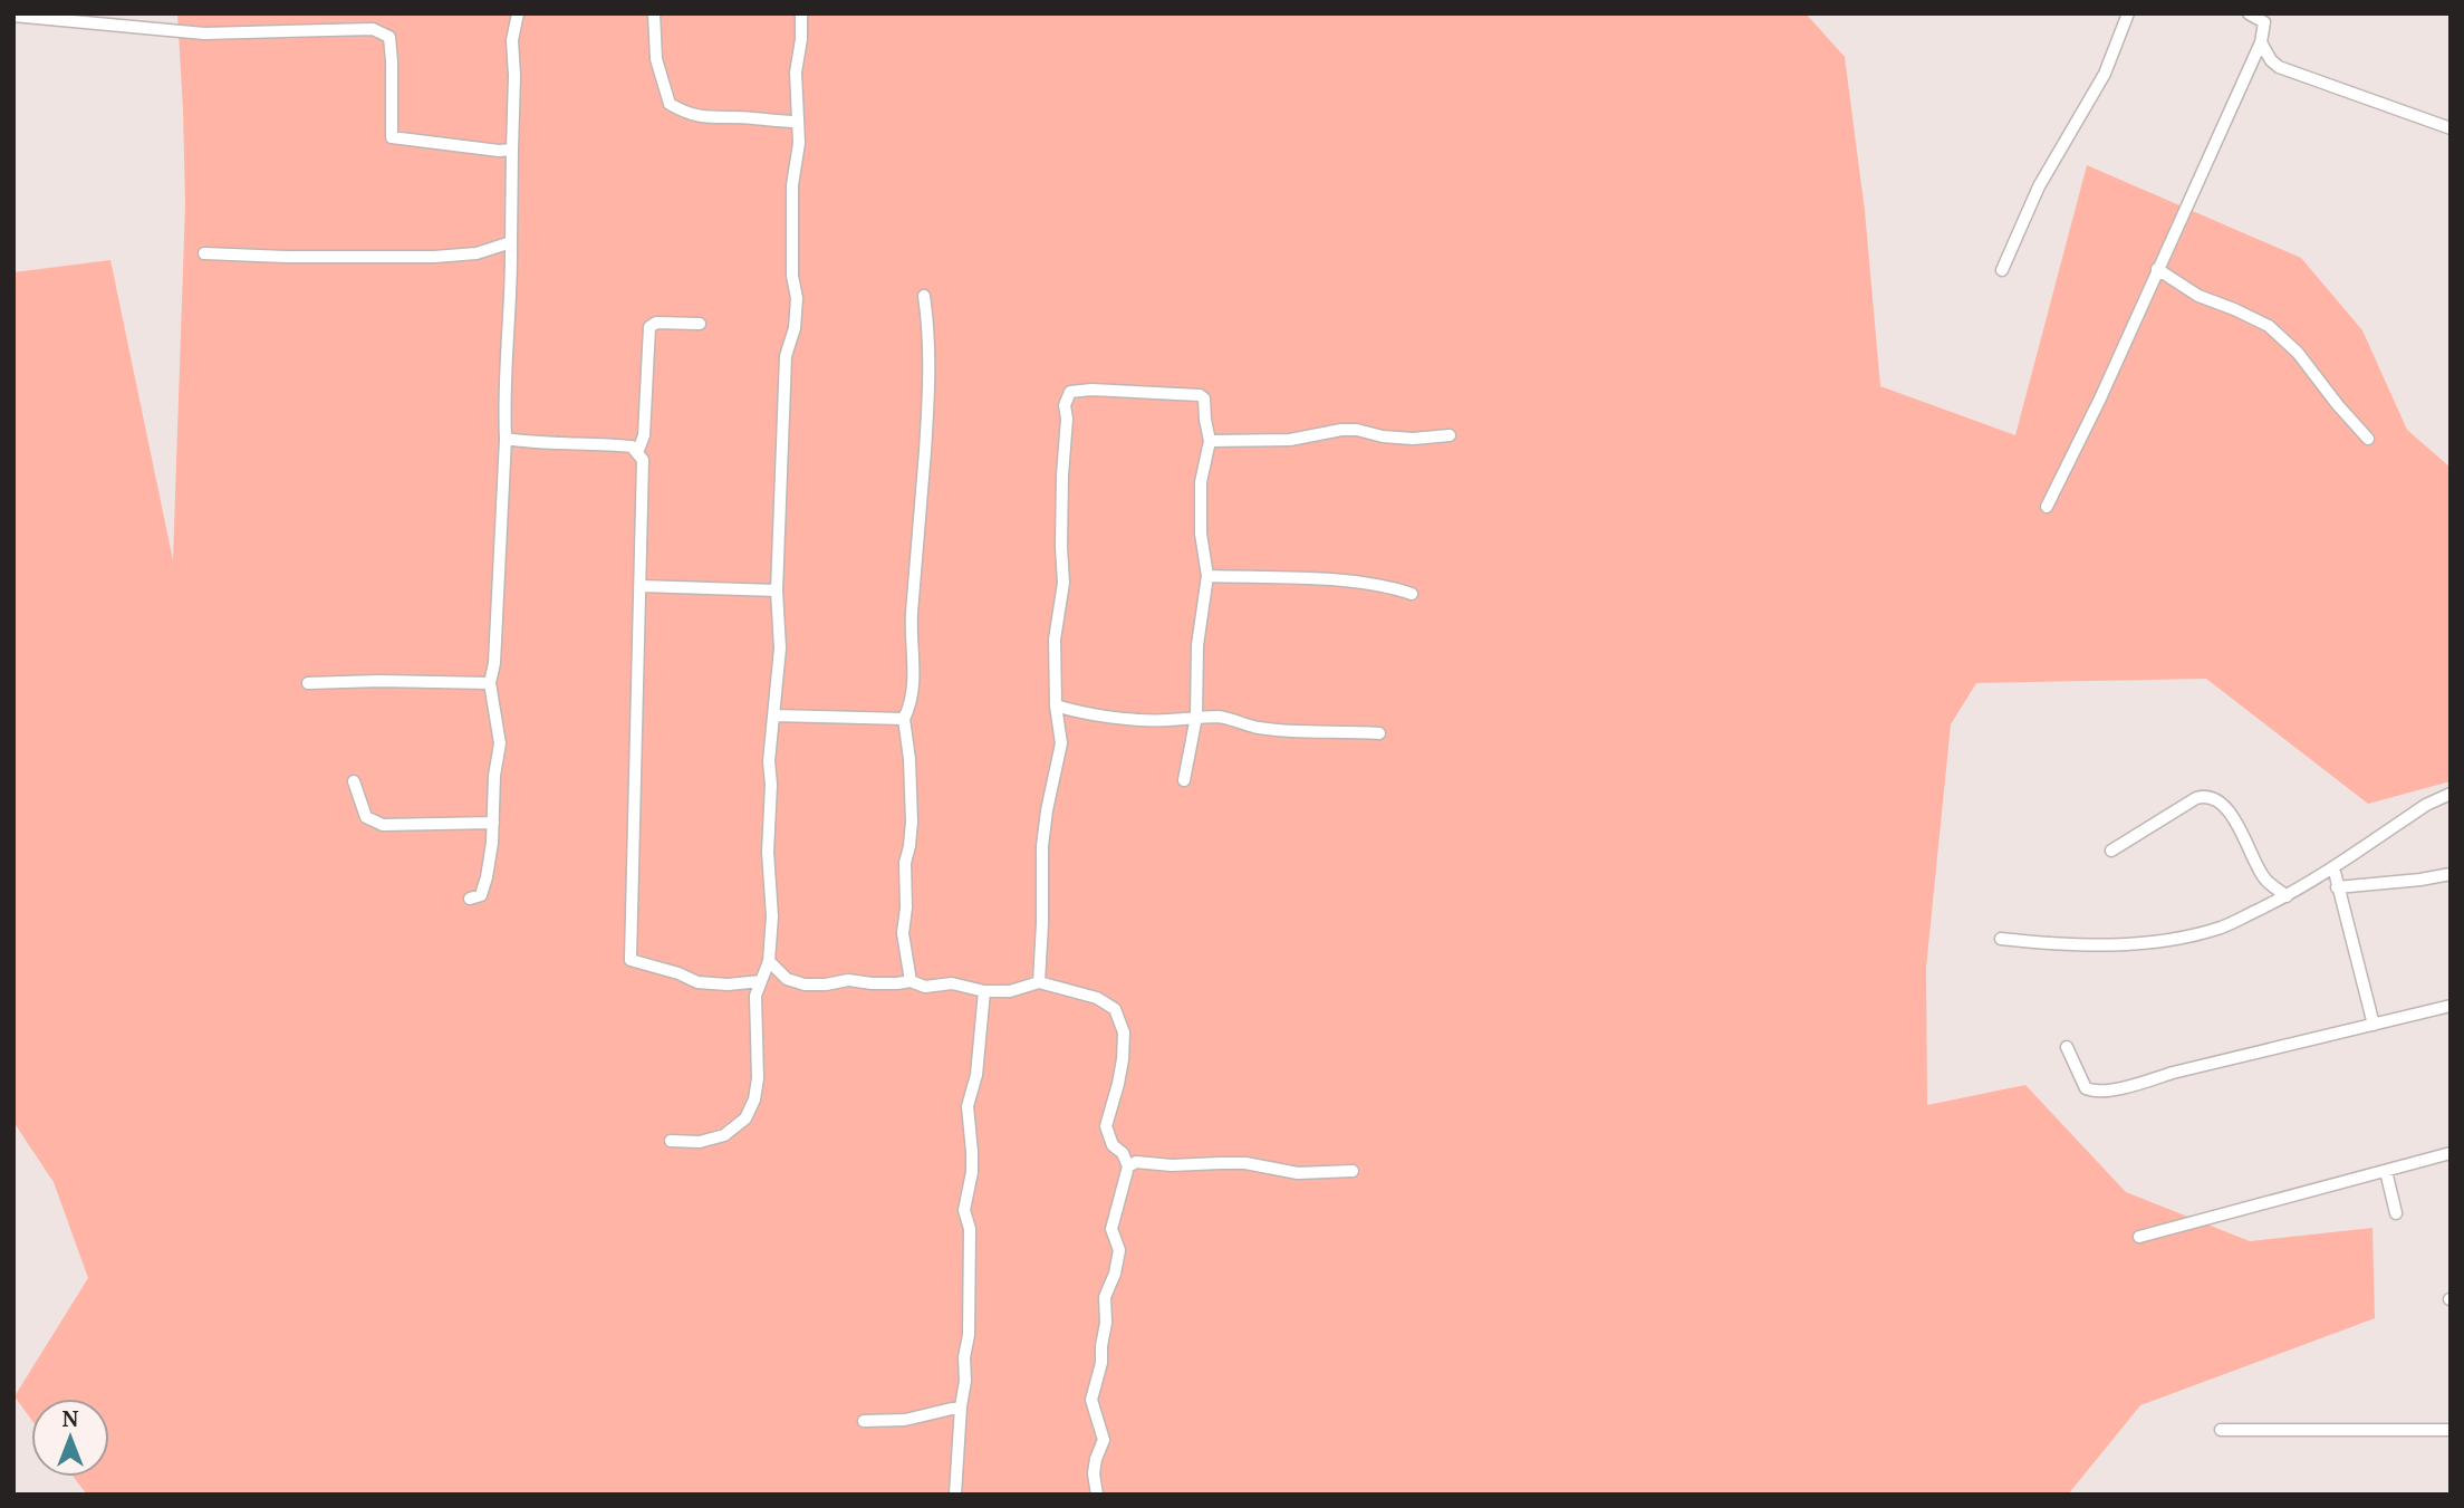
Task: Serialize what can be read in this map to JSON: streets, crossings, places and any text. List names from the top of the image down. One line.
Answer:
{"north":"top"}
